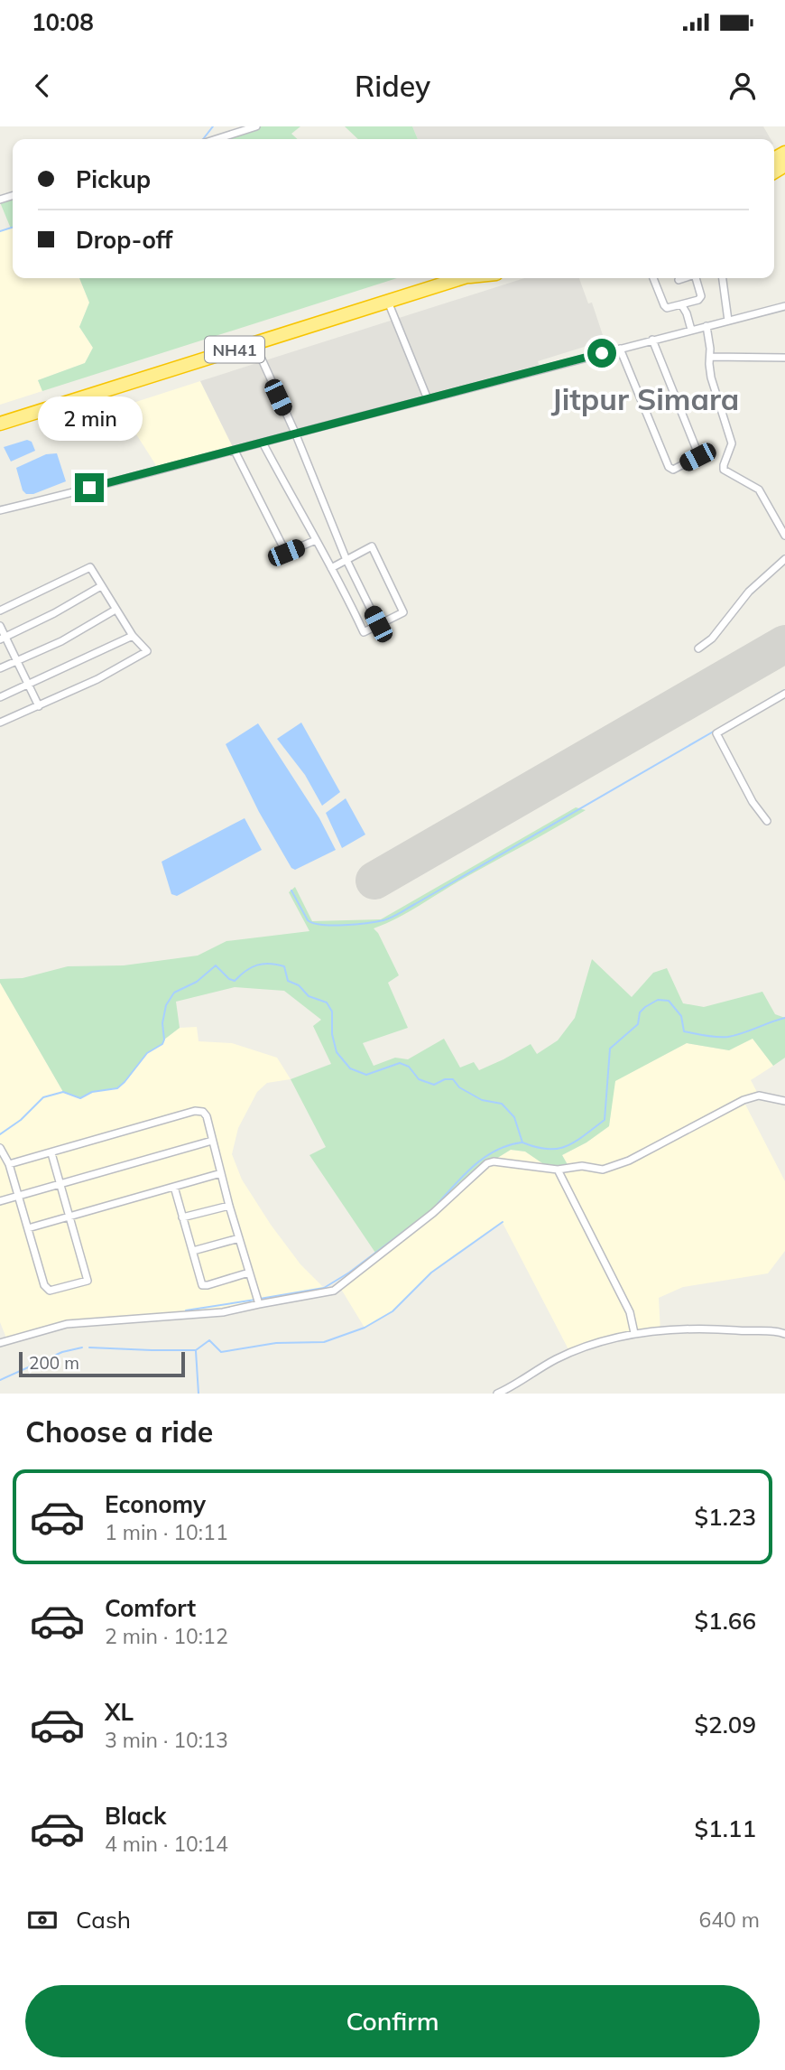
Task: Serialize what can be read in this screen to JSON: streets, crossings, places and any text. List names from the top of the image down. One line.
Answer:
{"streets":{"highway":["NH41"]},"districts":["Jitpur Simara"],"scale_bar":"200 m","page":{"status":"10:08","header":"Ridey","banner":["Pickup","Drop-off"],"bubble":"2 min","scale":"200 m","heading":"Choose a ride","list":[{"name":"Economy","note":"1 min · 10:11","value":"$1.23"},{"name":"Comfort","note":"2 min · 10:12","value":"$1.66"},{"name":"XL","note":"3 min · 10:13","value":"$2.09"},{"name":"Black","note":"4 min · 10:14","value":"$1.11"}],"pay":["Cash","640 m"],"buttons":"Confirm"}}
